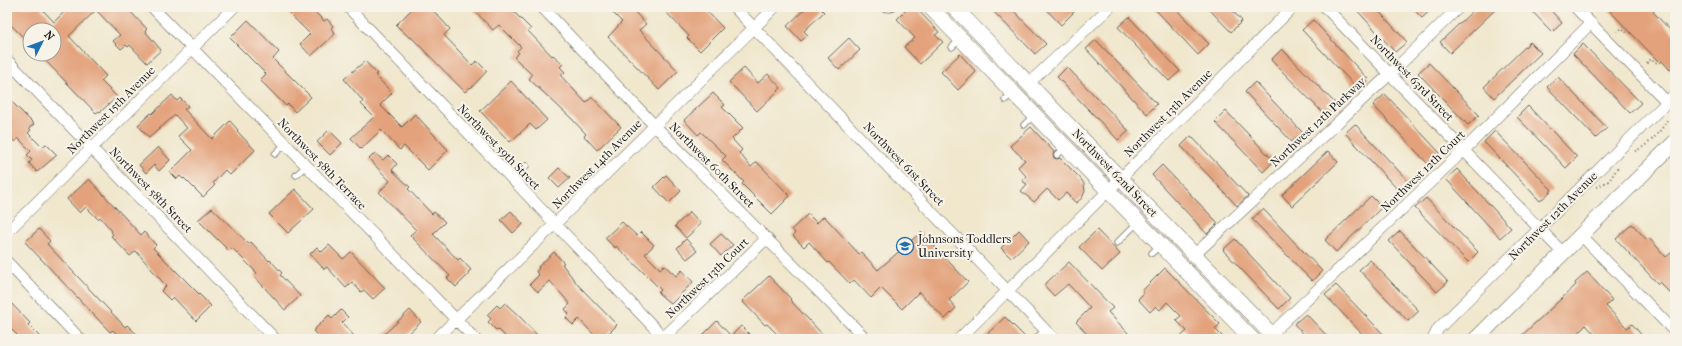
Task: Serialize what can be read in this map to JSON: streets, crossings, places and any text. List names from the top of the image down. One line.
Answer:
{"streets":{"main road":["Northwest 62nd Street"],"street":["Northwest 63rd Street","Northwest 15th Avenue","Northwest 13th Avenue","Northwest 12th Parkway","Northwest 59th Street","Northwest 58th Terrace","Northwest 14th Avenue","Northwest 61st Street","Northwest 60th Street","Northwest 12th Court","Northwest 58th Street","Northwest 12th Avenue","Northwest 13th Court"]},"crossings":[["Northwest 63rd Street","Northwest 12th Parkway"],["Northwest 63rd Street","Northwest 12th Court"],["Northwest 63rd Street","Northwest 12th Avenue"],["Northwest 15th Avenue","Northwest 58th Terrace"],["Northwest 15th Avenue","Northwest 58th Street"],["Northwest 13th Avenue","Northwest 61st Street"],["Northwest 13th Avenue","Northwest 62nd Street"],["Northwest 12th Parkway","Northwest 62nd Street"],["Northwest 59th Street","Northwest 14th Avenue"],["Northwest 59th Street","Northwest 13th Court"],["Northwest 58th Terrace","Northwest 14th Avenue"],["Northwest 14th Avenue","Northwest 61st Street"],["Northwest 14th Avenue","Northwest 60th Street"],["Northwest 60th Street","Northwest 13th Court"],["Northwest 12th Court","Northwest 62nd Street"]],"places":{"school or university":["Johnsons Toddlers University"]},"north":"top right"}
